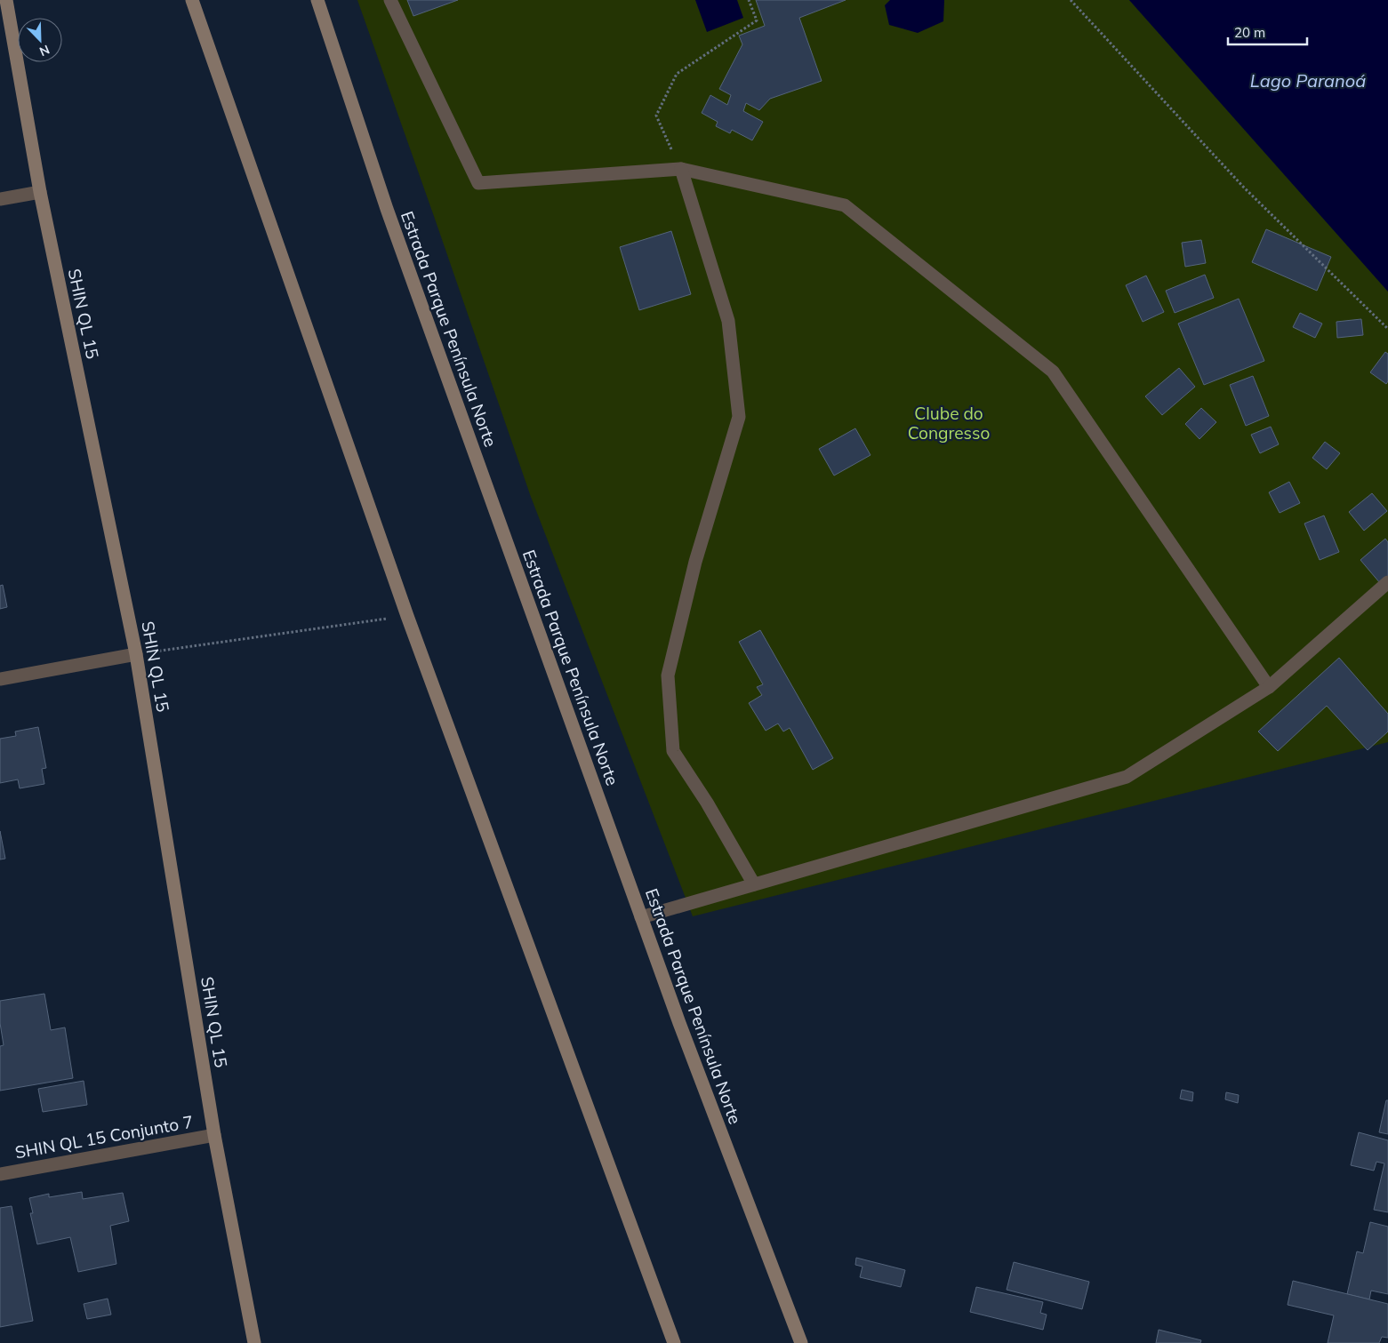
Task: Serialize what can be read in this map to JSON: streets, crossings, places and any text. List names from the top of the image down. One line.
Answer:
{"streets":{"main road":["SHIN QL 15","Estrada Parque Península Norte"],"street":["SHIN QL 15 Conjunto 7"]},"crossings":[["SHIN QL 15","SHIN QL 15 Conjunto 7"]],"water":["Lago Paranoá"],"parks":["Clube do Congresso"],"scale_bar":"20 m","north":"bottom right"}
